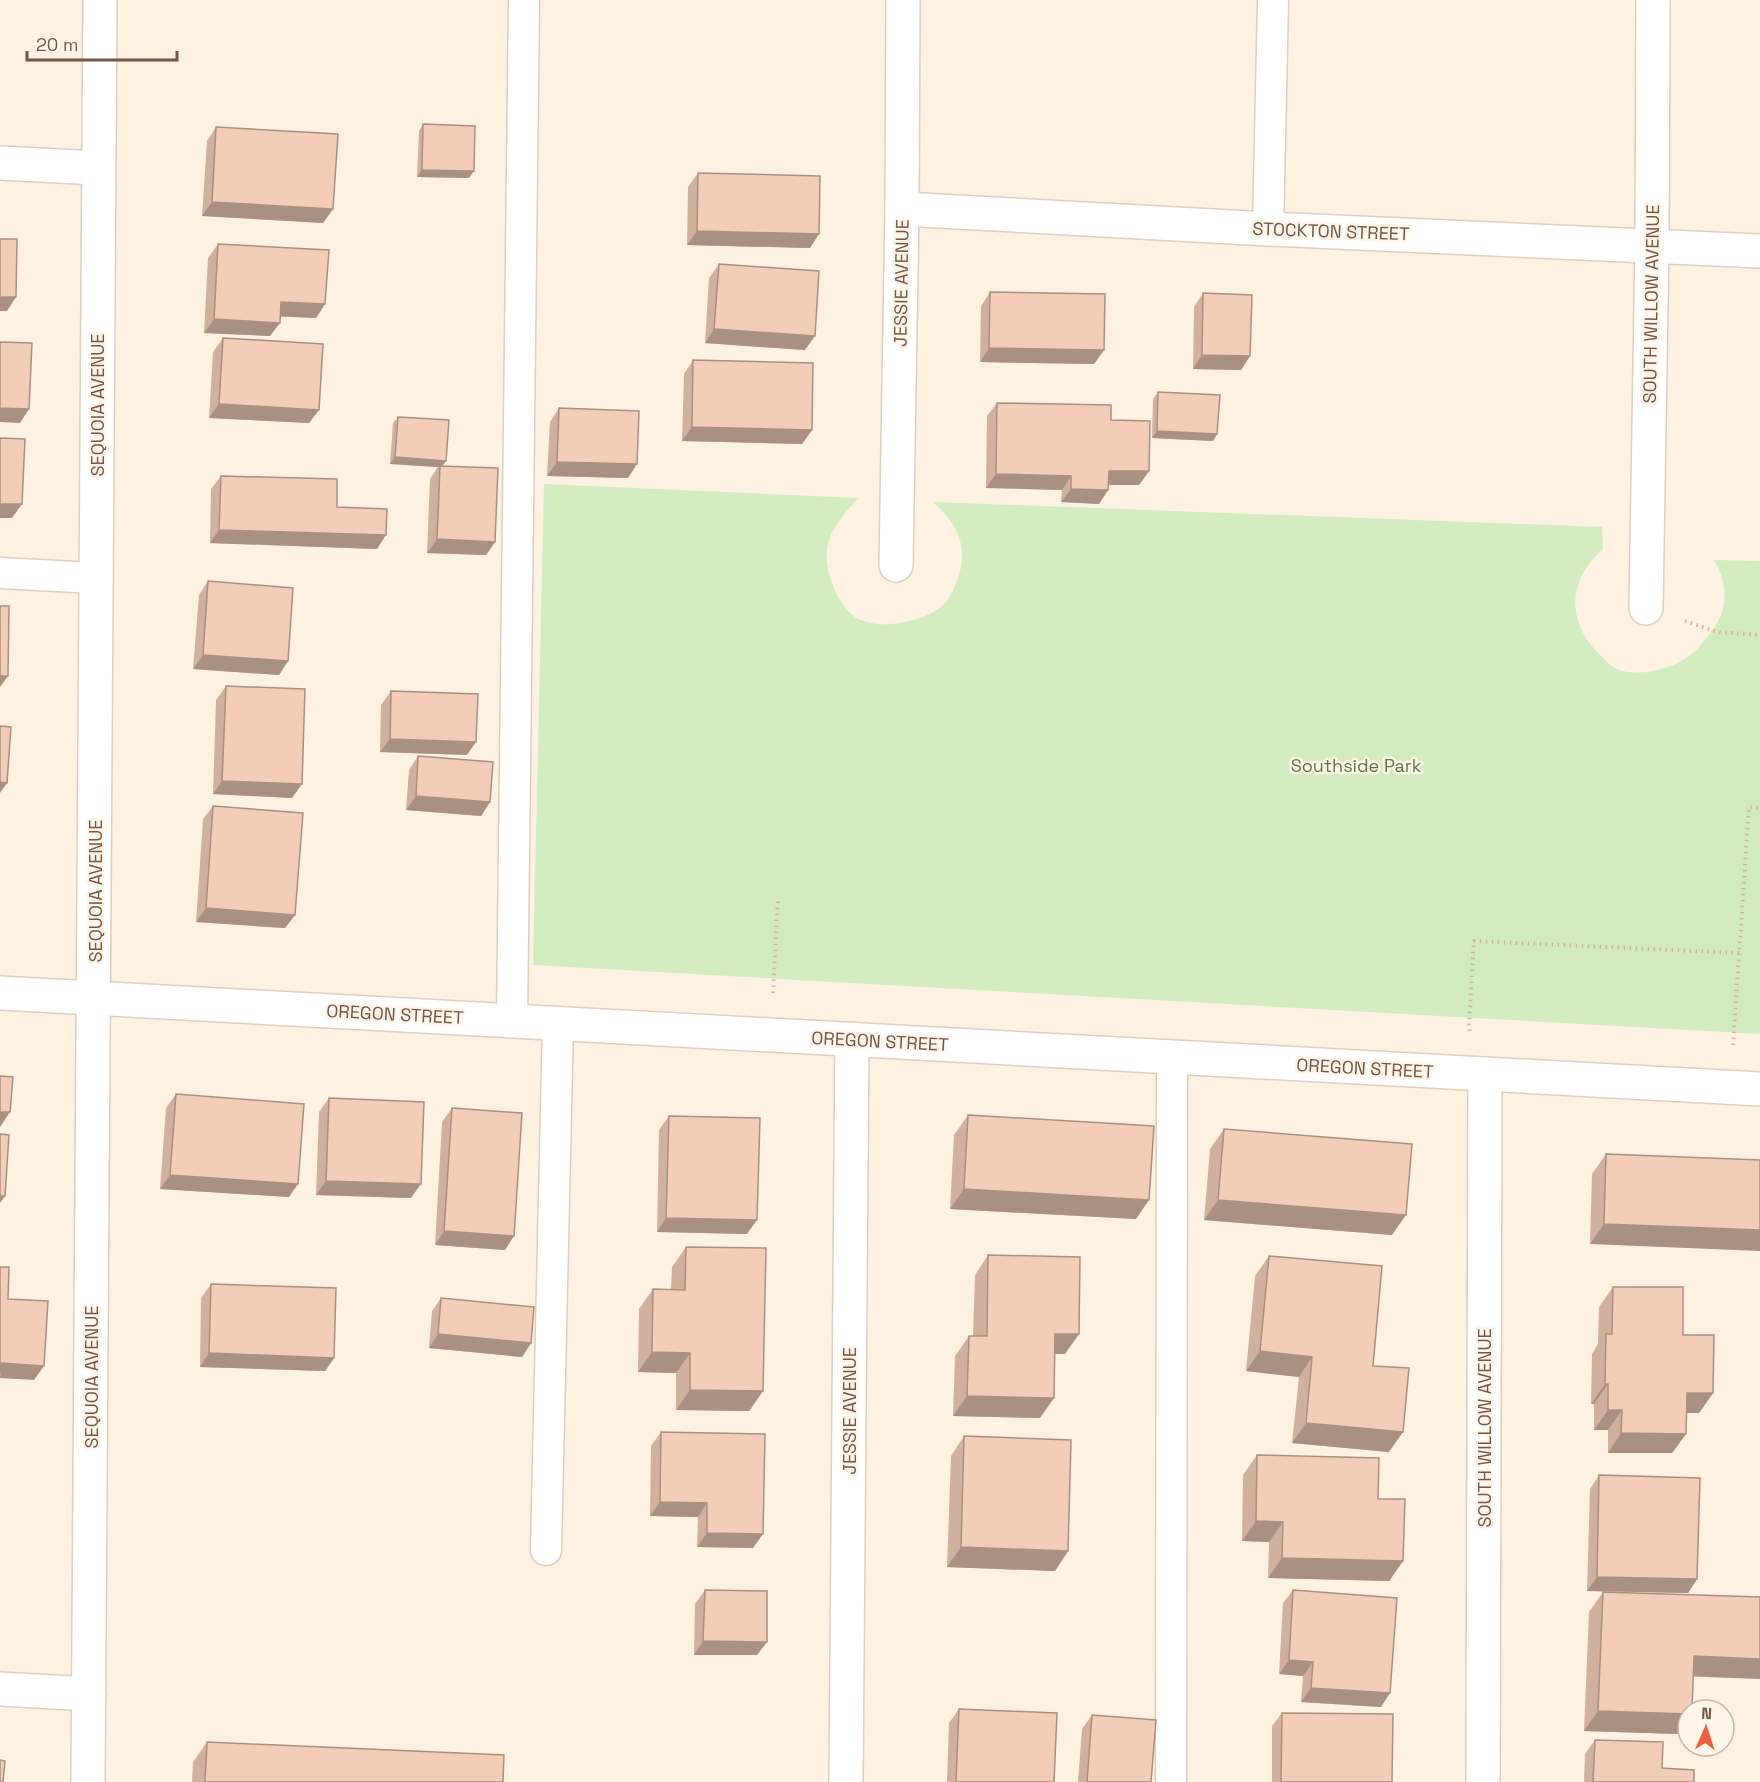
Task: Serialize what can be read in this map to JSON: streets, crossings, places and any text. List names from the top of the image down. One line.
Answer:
{"streets":{"street":["STOCKTON STREET","JESSIE AVENUE","SOUTH WILLOW AVENUE","SEQUOIA AVENUE","OREGON STREET"]},"crossings":[["STOCKTON STREET","JESSIE AVENUE"],["STOCKTON STREET","SOUTH WILLOW AVENUE"],["JESSIE AVENUE","OREGON STREET"],["SOUTH WILLOW AVENUE","OREGON STREET"],["SEQUOIA AVENUE","OREGON STREET"]],"parks":["Southside Park"],"scale_bar":"20 m","north":"top"}
